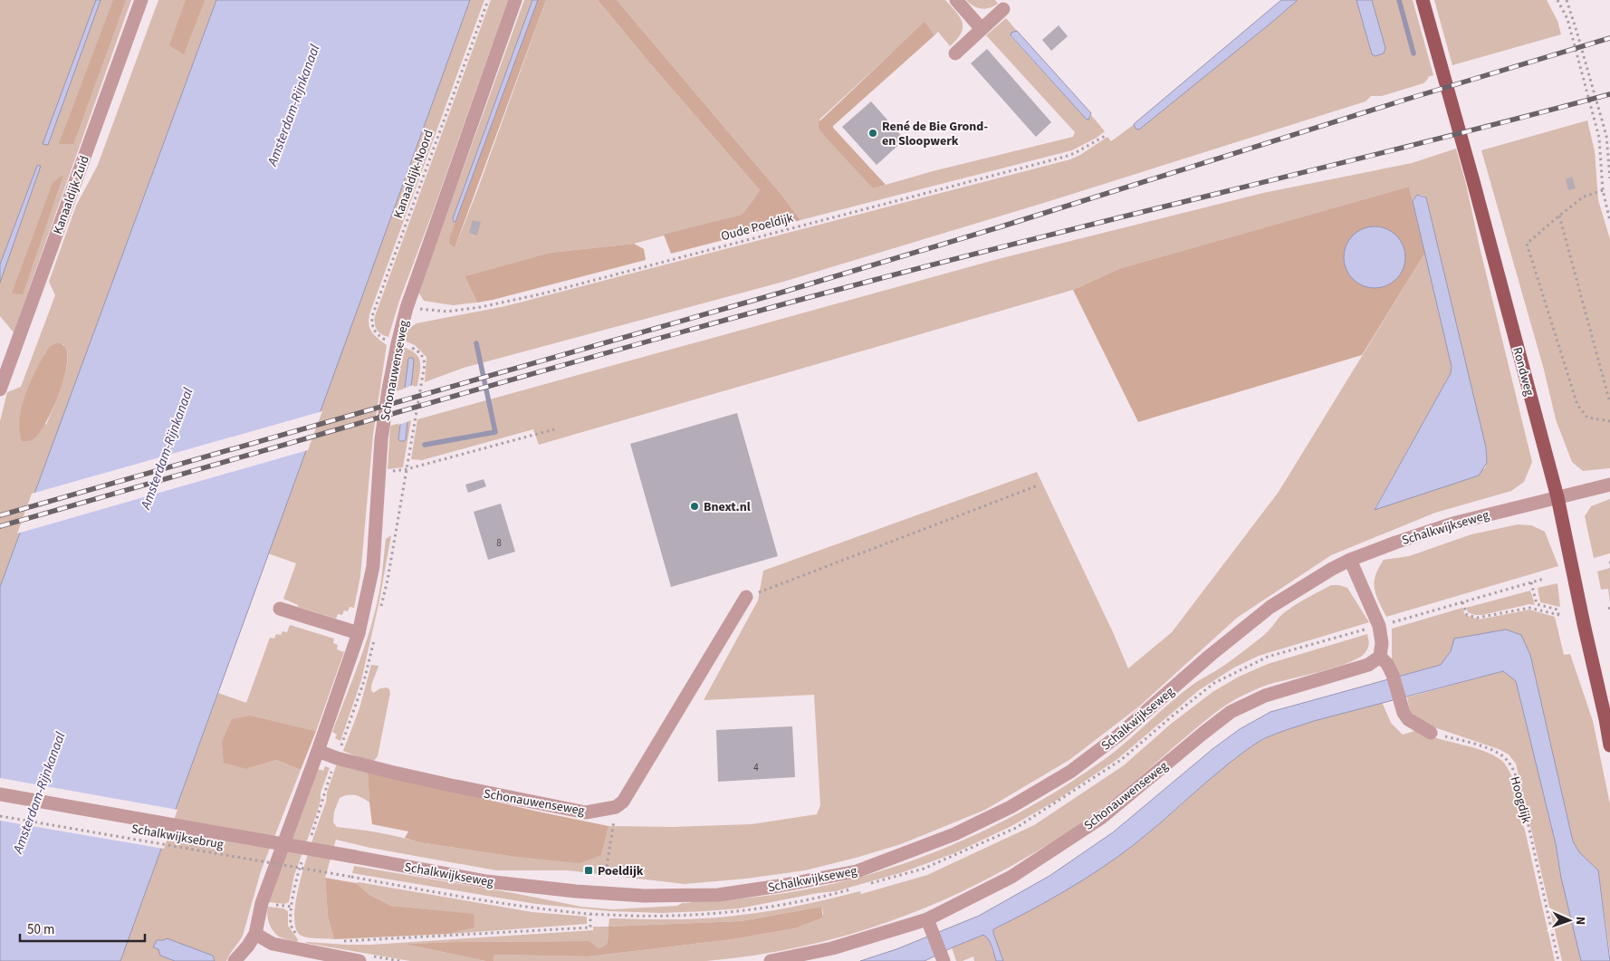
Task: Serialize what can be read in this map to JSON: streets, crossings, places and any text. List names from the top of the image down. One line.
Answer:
{"streets":{"main road":["Rondweg"],"street":["Kanaaldijk Zuid","Schonauwenseweg","Schalkwijkseweg"],"path":["Kanaaldijk-Noord","Oude Poeldijk","Hoogdijk","Schalkwijksebrug"]},"crossings":[["Kanaaldijk-Noord","Schonauwenseweg"],["Oude Poeldijk","Schonauwenseweg"],["Rondweg","Schalkwijkseweg"],["Schalkwijkseweg","Schalkwijksebrug"]],"water":["Amsterdam-Rijnkanaal"],"places":{"other":["René de Bie Grond- en Sloopwerk","Bnext.nl"],"transit":["Poeldijk"]},"house_numbers":["8","4"],"scale_bar":"50 m","north":"right"}
